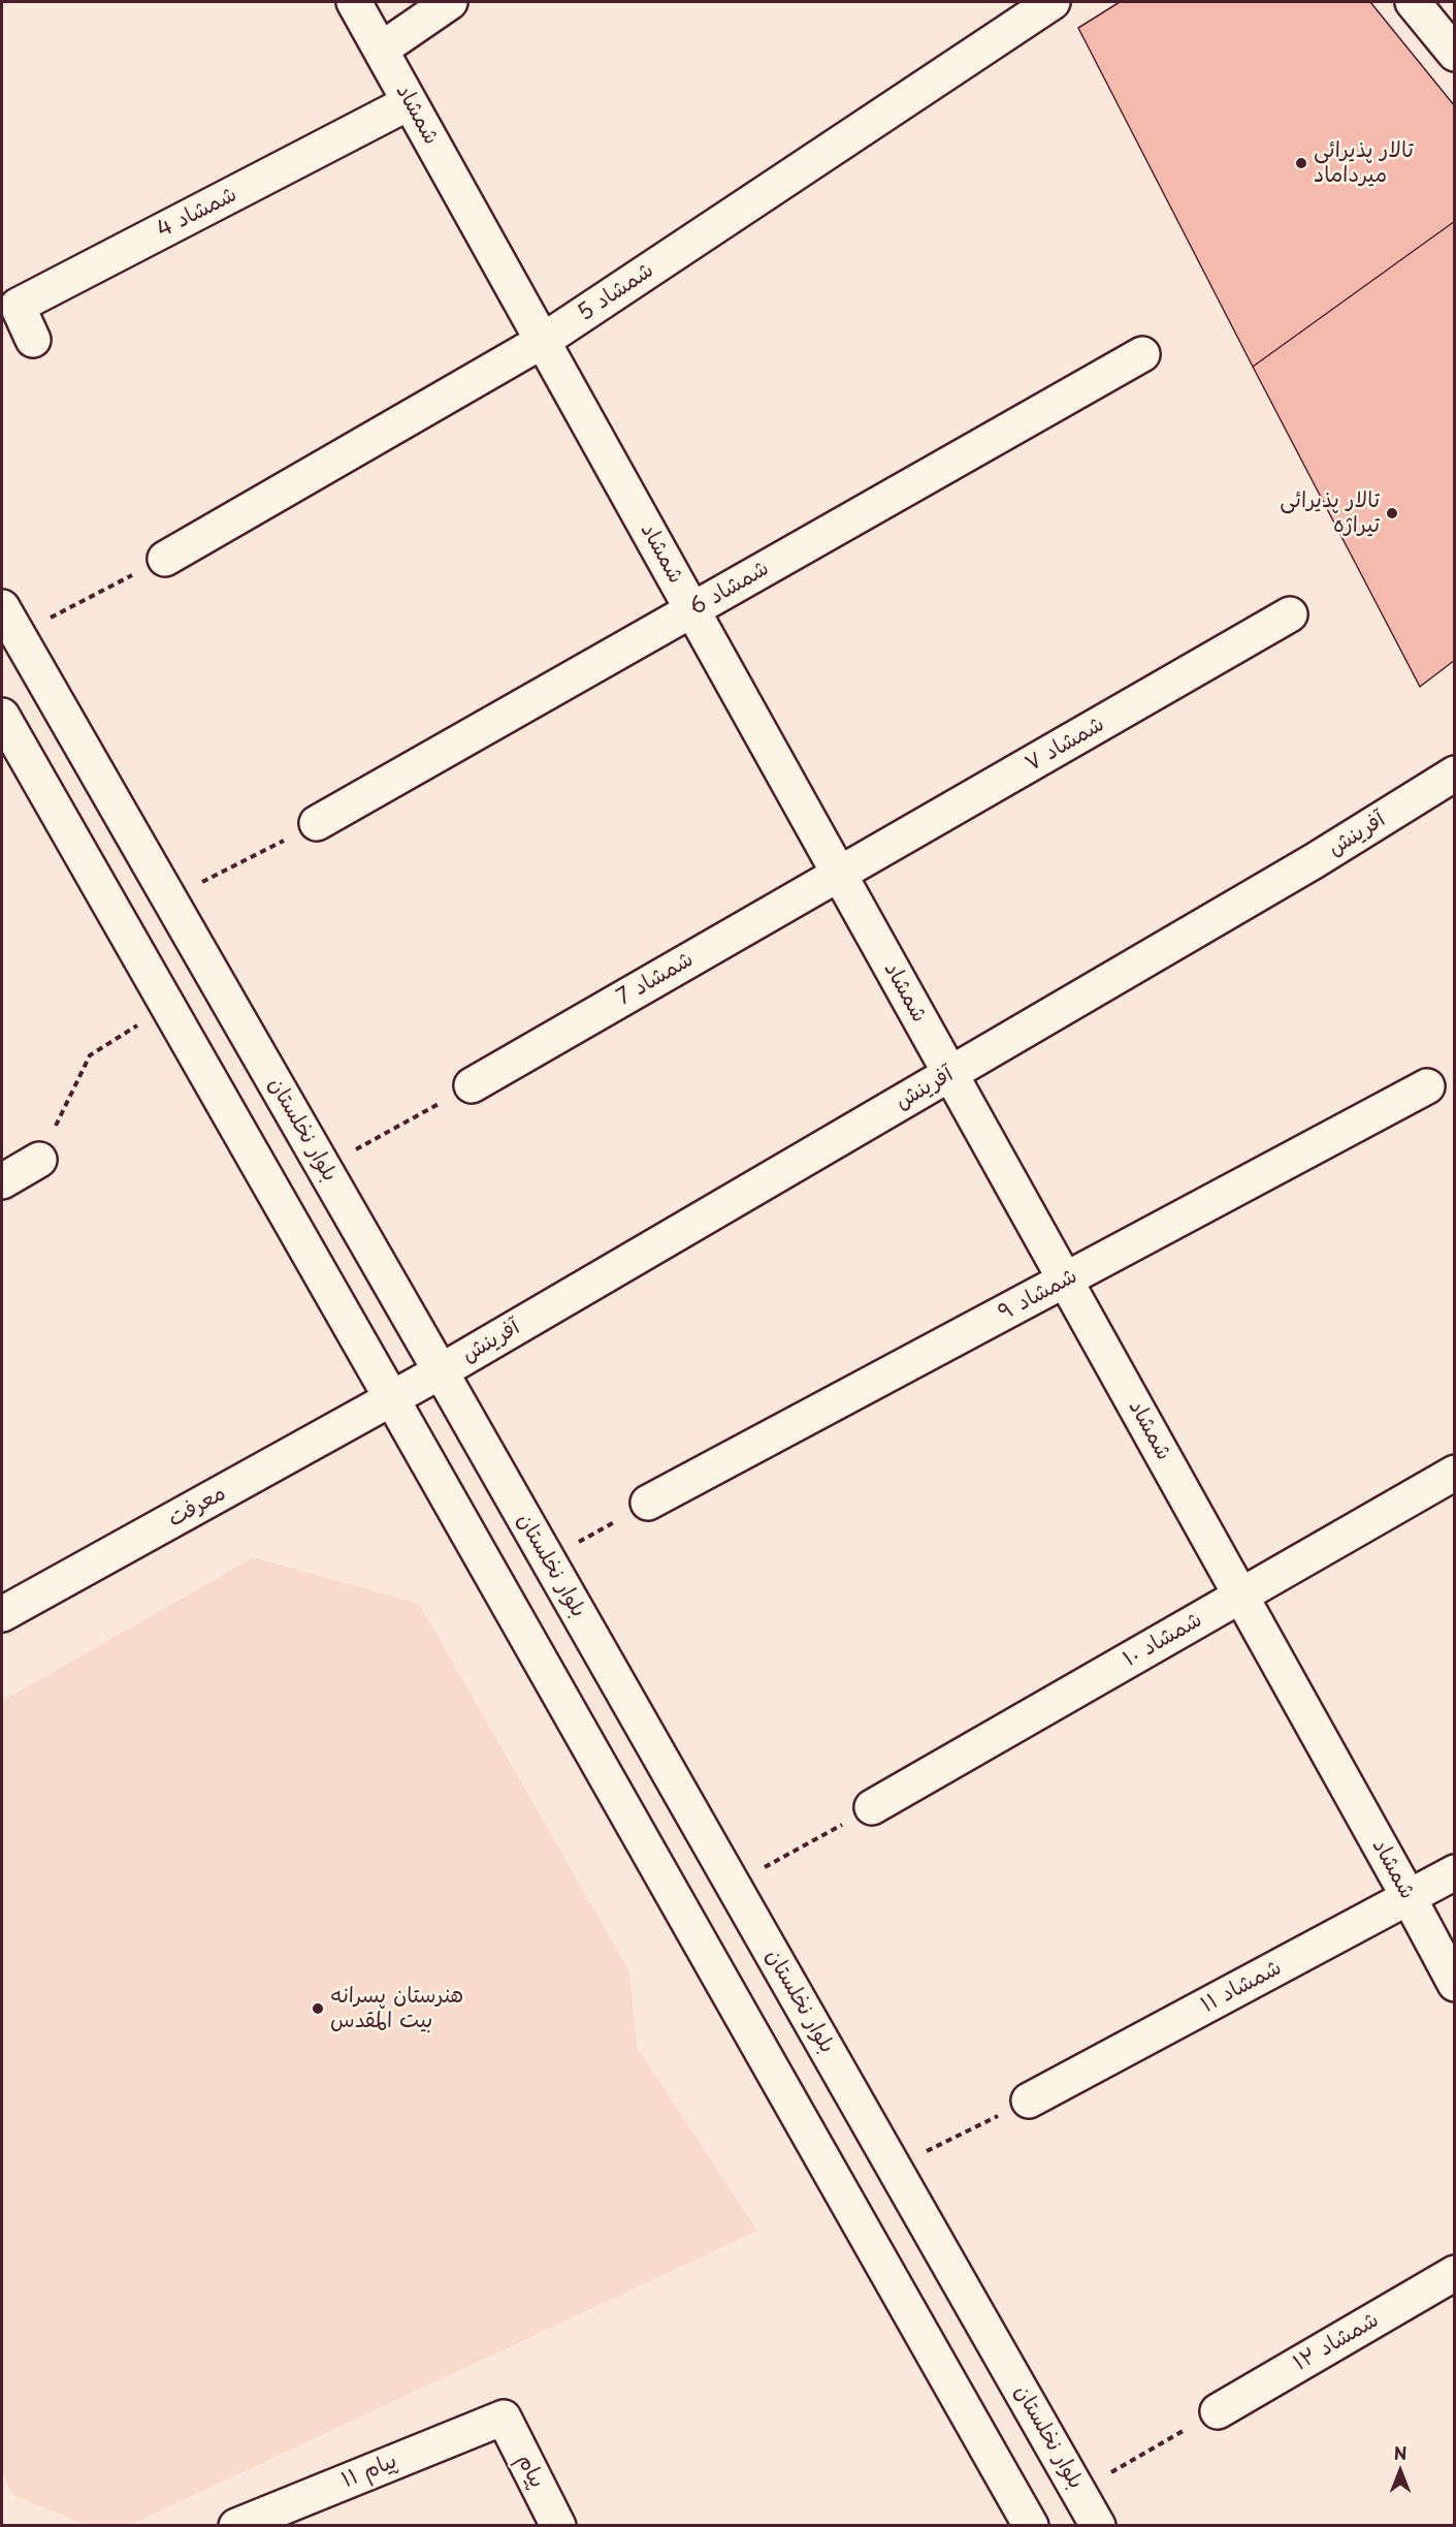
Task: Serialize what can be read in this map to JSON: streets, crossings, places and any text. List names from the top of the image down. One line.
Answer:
{"streets":{"street":["شمشاد","شمشاد 4","شمشاد 5","شمشاد 6","شمشاد ۷","آفرینش","شمشاد 7","بلوار نخلستان","شمشاد ۹","معرفت","شمشاد ۱۰","شمشاد ۱۱","شمشاد ۱۲","پیام ۱۱","پیام"]},"crossings":[["شمشاد","شمشاد 4"],["شمشاد","شمشاد 5"],["شمشاد","شمشاد 6"],["شمشاد","شمشاد ۷"],["شمشاد","آفرینش"],["شمشاد","شمشاد 7"],["شمشاد","شمشاد ۹"],["شمشاد","شمشاد ۱۰"],["شمشاد","شمشاد ۱۱"],["شمشاد ۷","شمشاد 7"],["آفرینش","بلوار نخلستان"],["آفرینش","معرفت"],["پیام ۱۱","پیام"]],"places":["تالار پذیرائی میرداماد","تالار پذیرائی تیراژه","هنرستان پسرانه بیت المقدس"],"north":"top"}
